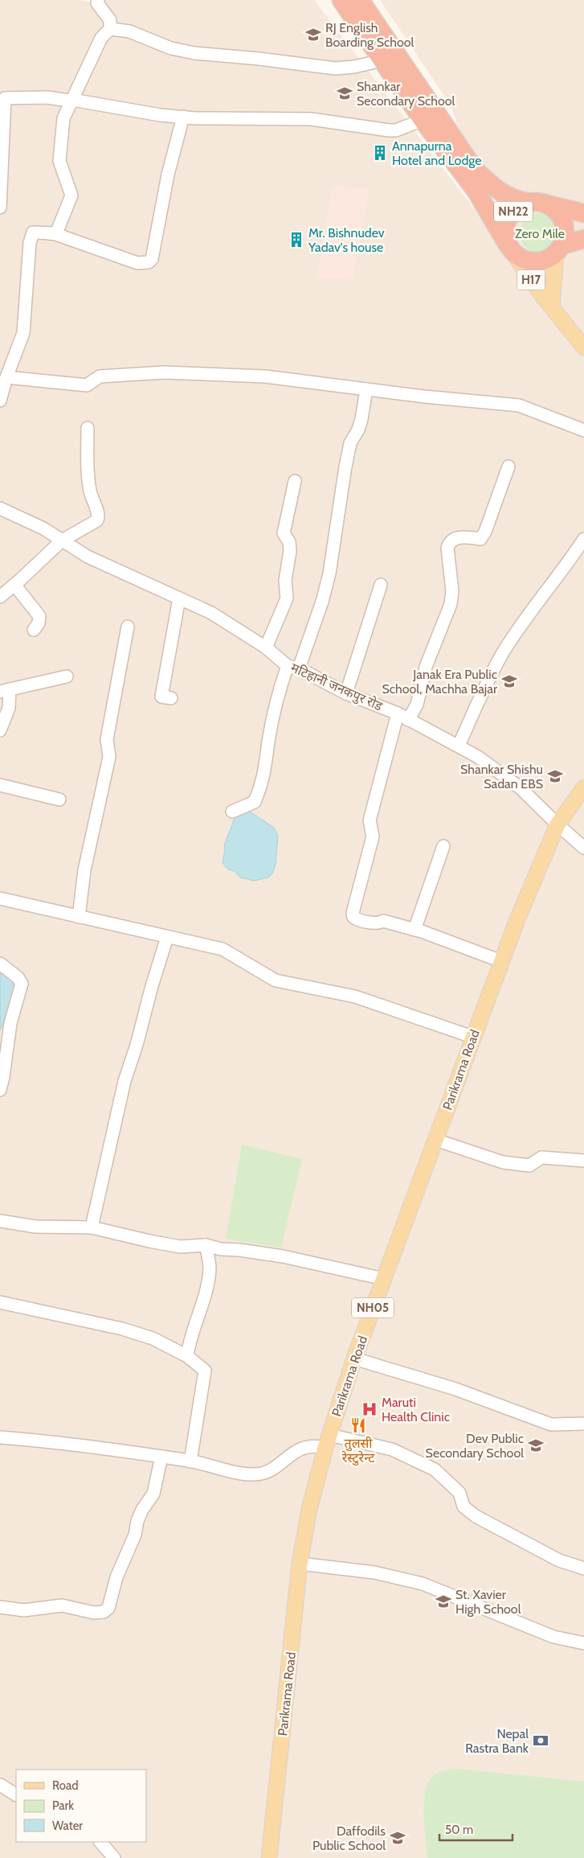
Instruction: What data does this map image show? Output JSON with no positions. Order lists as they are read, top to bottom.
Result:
{
  "streets": {
    "highway": ["NH22"],
    "main road": ["H17", "Parikrama Road", "NH05"],
    "street": ["मटिहानी जनकपुर रोड"]
  },
  "crossings": [
    ["NH22", "H17"],
    ["मटिहानी जनकपुर रोड", "Parikrama Road"]
  ],
  "parks": ["Zero Mile"],
  "places": {
    "school or university": [
      "RJ English Boarding School",
      "Shankar Secondary School",
      "Janak Era Public School, Machha Bajar",
      "Shankar Shishu Sadan EBS",
      "Dev Public Secondary School",
      "St. Xavier High School",
      "Daffodils Public School"
    ],
    "building": ["Annapurna Hotel and Lodge", "Mr. Bishnudev Yadav's house"],
    "hospital": ["Maruti Health Clinic"],
    "restaurant": ["तुलसी रेस्टुरेन्ट"],
    "bank": ["Nepal Rastra Bank"]
  },
  "legend": ["Road", "Park", "Water"],
  "scale_bar": "50 m"
}
